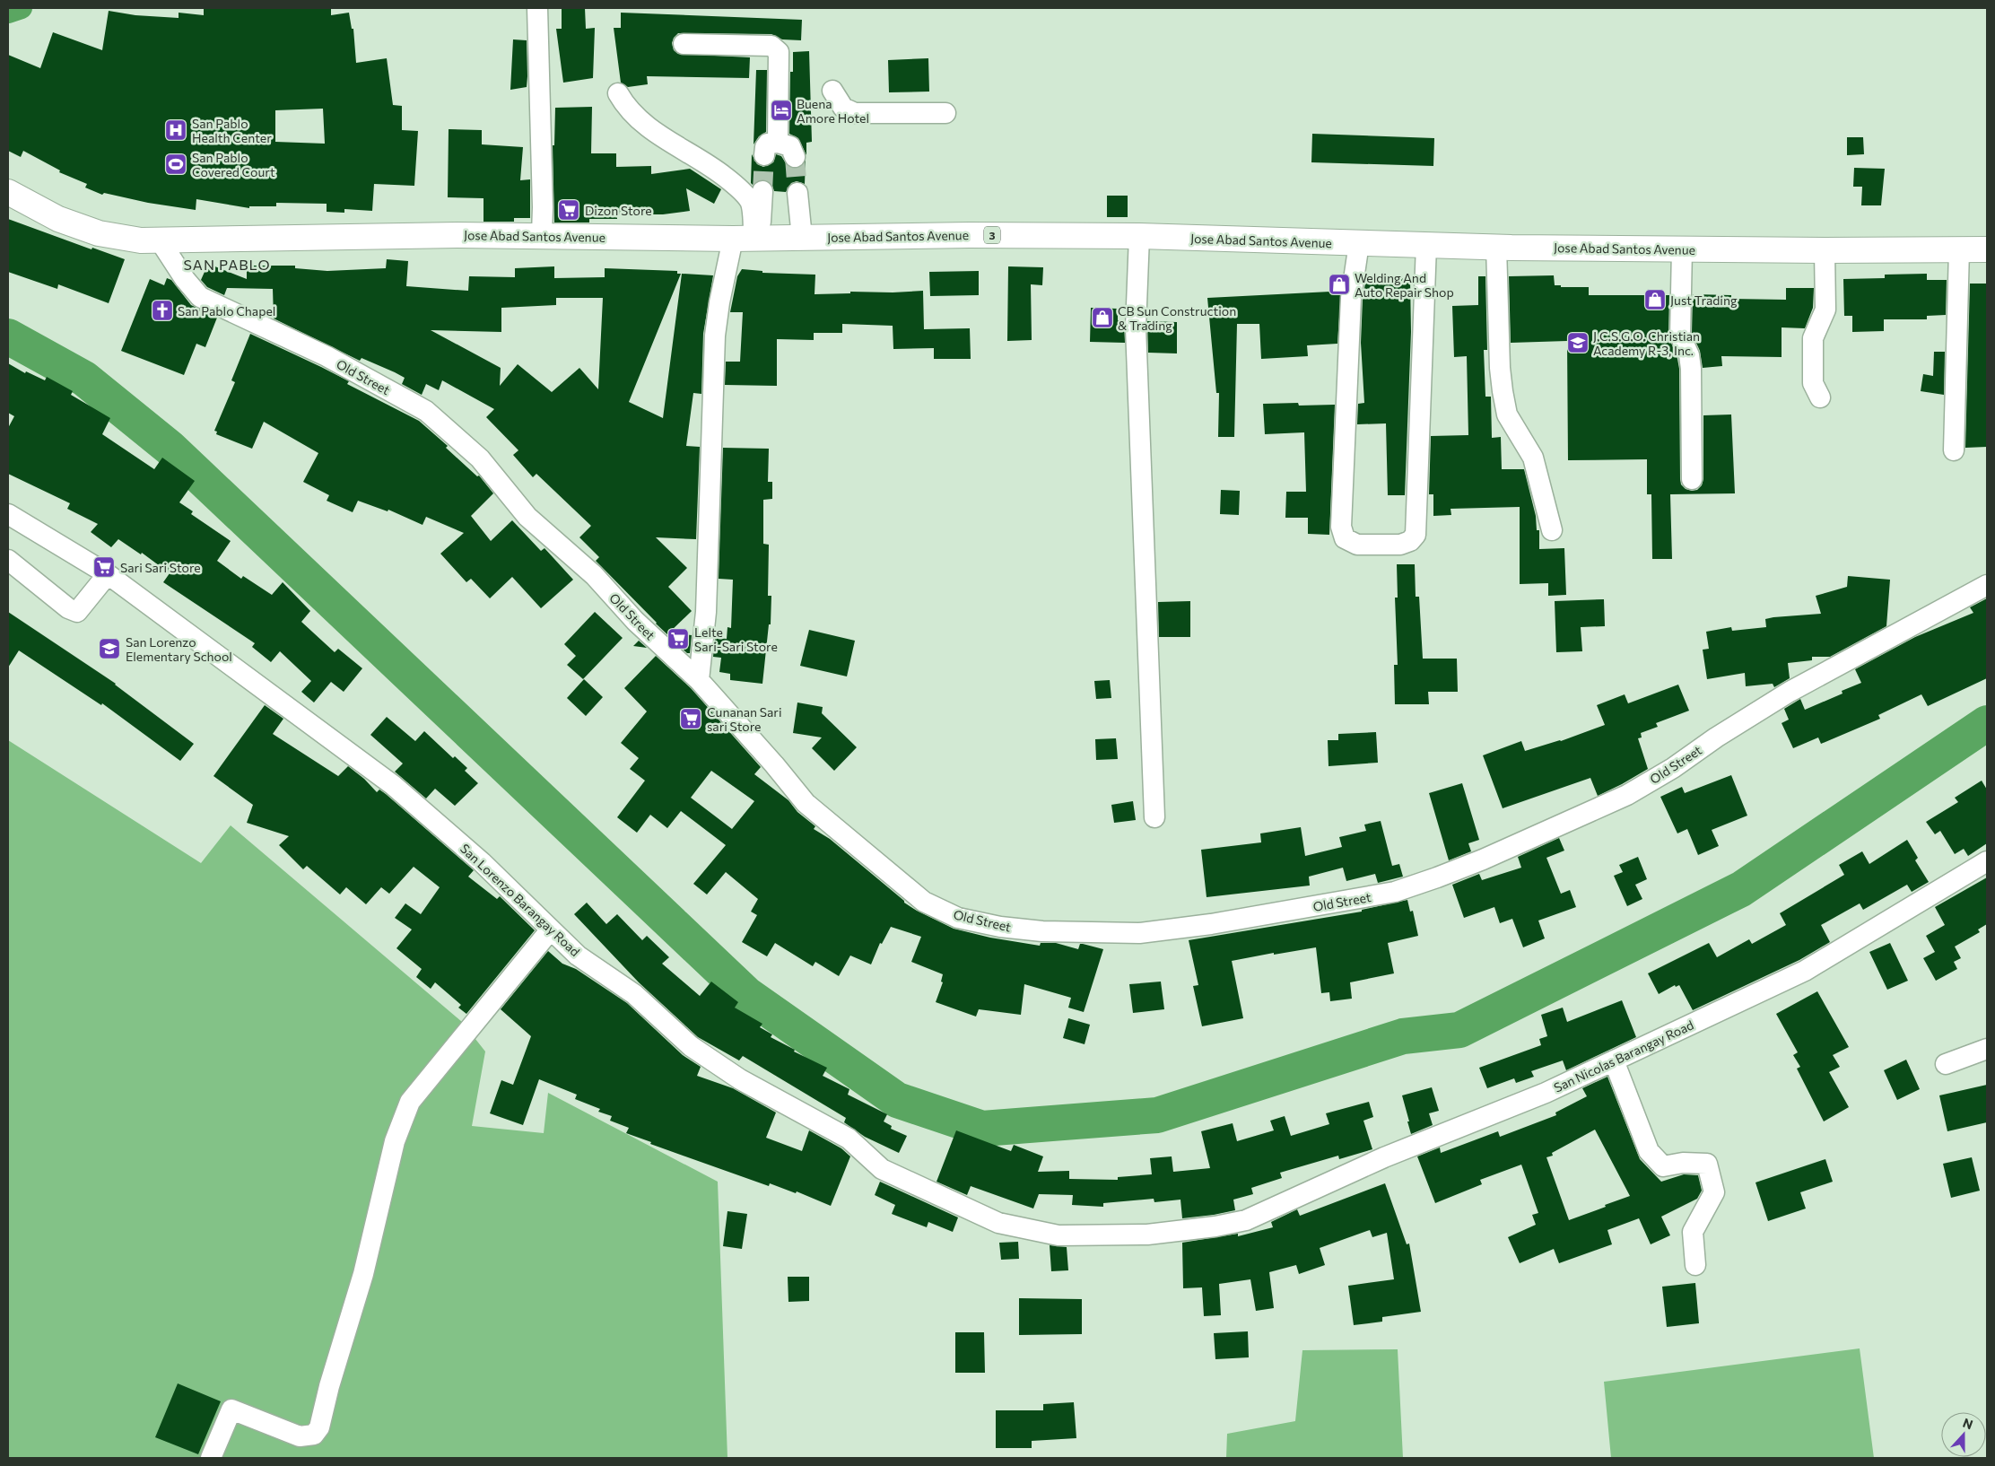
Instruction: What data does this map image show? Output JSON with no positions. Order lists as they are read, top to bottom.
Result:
{
  "streets": {
    "highway": ["3", "Jose Abad Santos Avenue"],
    "street": ["Old Street", "San Lorenzo Barangay Road", "San Nicolas Barangay Road"]
  },
  "crossings": [
    ["Jose Abad Santos Avenue", "Old Street"],
    ["San Lorenzo Barangay Road", "San Nicolas Barangay Road"]
  ],
  "districts": ["SAN PABLO"],
  "places": {
    "hotel": ["Buena Amore Hotel"],
    "hospital": ["San Pablo Health Center"],
    "sports": ["San Pablo Covered Court"],
    "supermarket": [
      "Dizon Store",
      "Sari Sari Store",
      "Lelte Sari-Sari Store",
      "Cunanan Sari sari Store"
    ],
    "shop": ["Welding And Auto Repair Shop", "Just Trading", "CB Sun Construction & Trading"],
    "church": ["San Pablo Chapel"],
    "school or university": ["J.C.S.G.O. Christian Academy R-3, Inc.", "San Lorenzo Elementary School"]
  },
  "north": "top"
}
